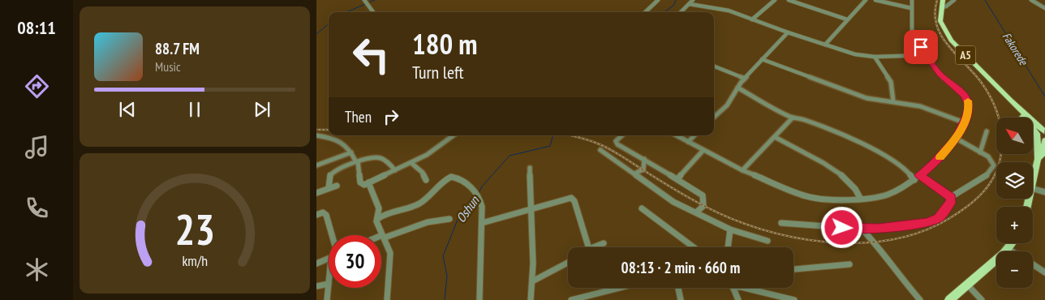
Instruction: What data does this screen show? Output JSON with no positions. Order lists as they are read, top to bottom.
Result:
{
  "streets": {
    "highway": ["A5"]
  },
  "water": ["Fakorede", "Oshun"],
  "north": "top left",
  "page": {
    "tabs": "08:11",
    "turn": ["180 m", "Turn left"],
    "song": ["88.7 FM", "Music"],
    "then": "Then",
    "map_buttons": ["+", "−"],
    "limit": "30",
    "trip": "08:13 · 2 min · 660 m",
    "gauge": ["23", "km/h"]
  }
}
